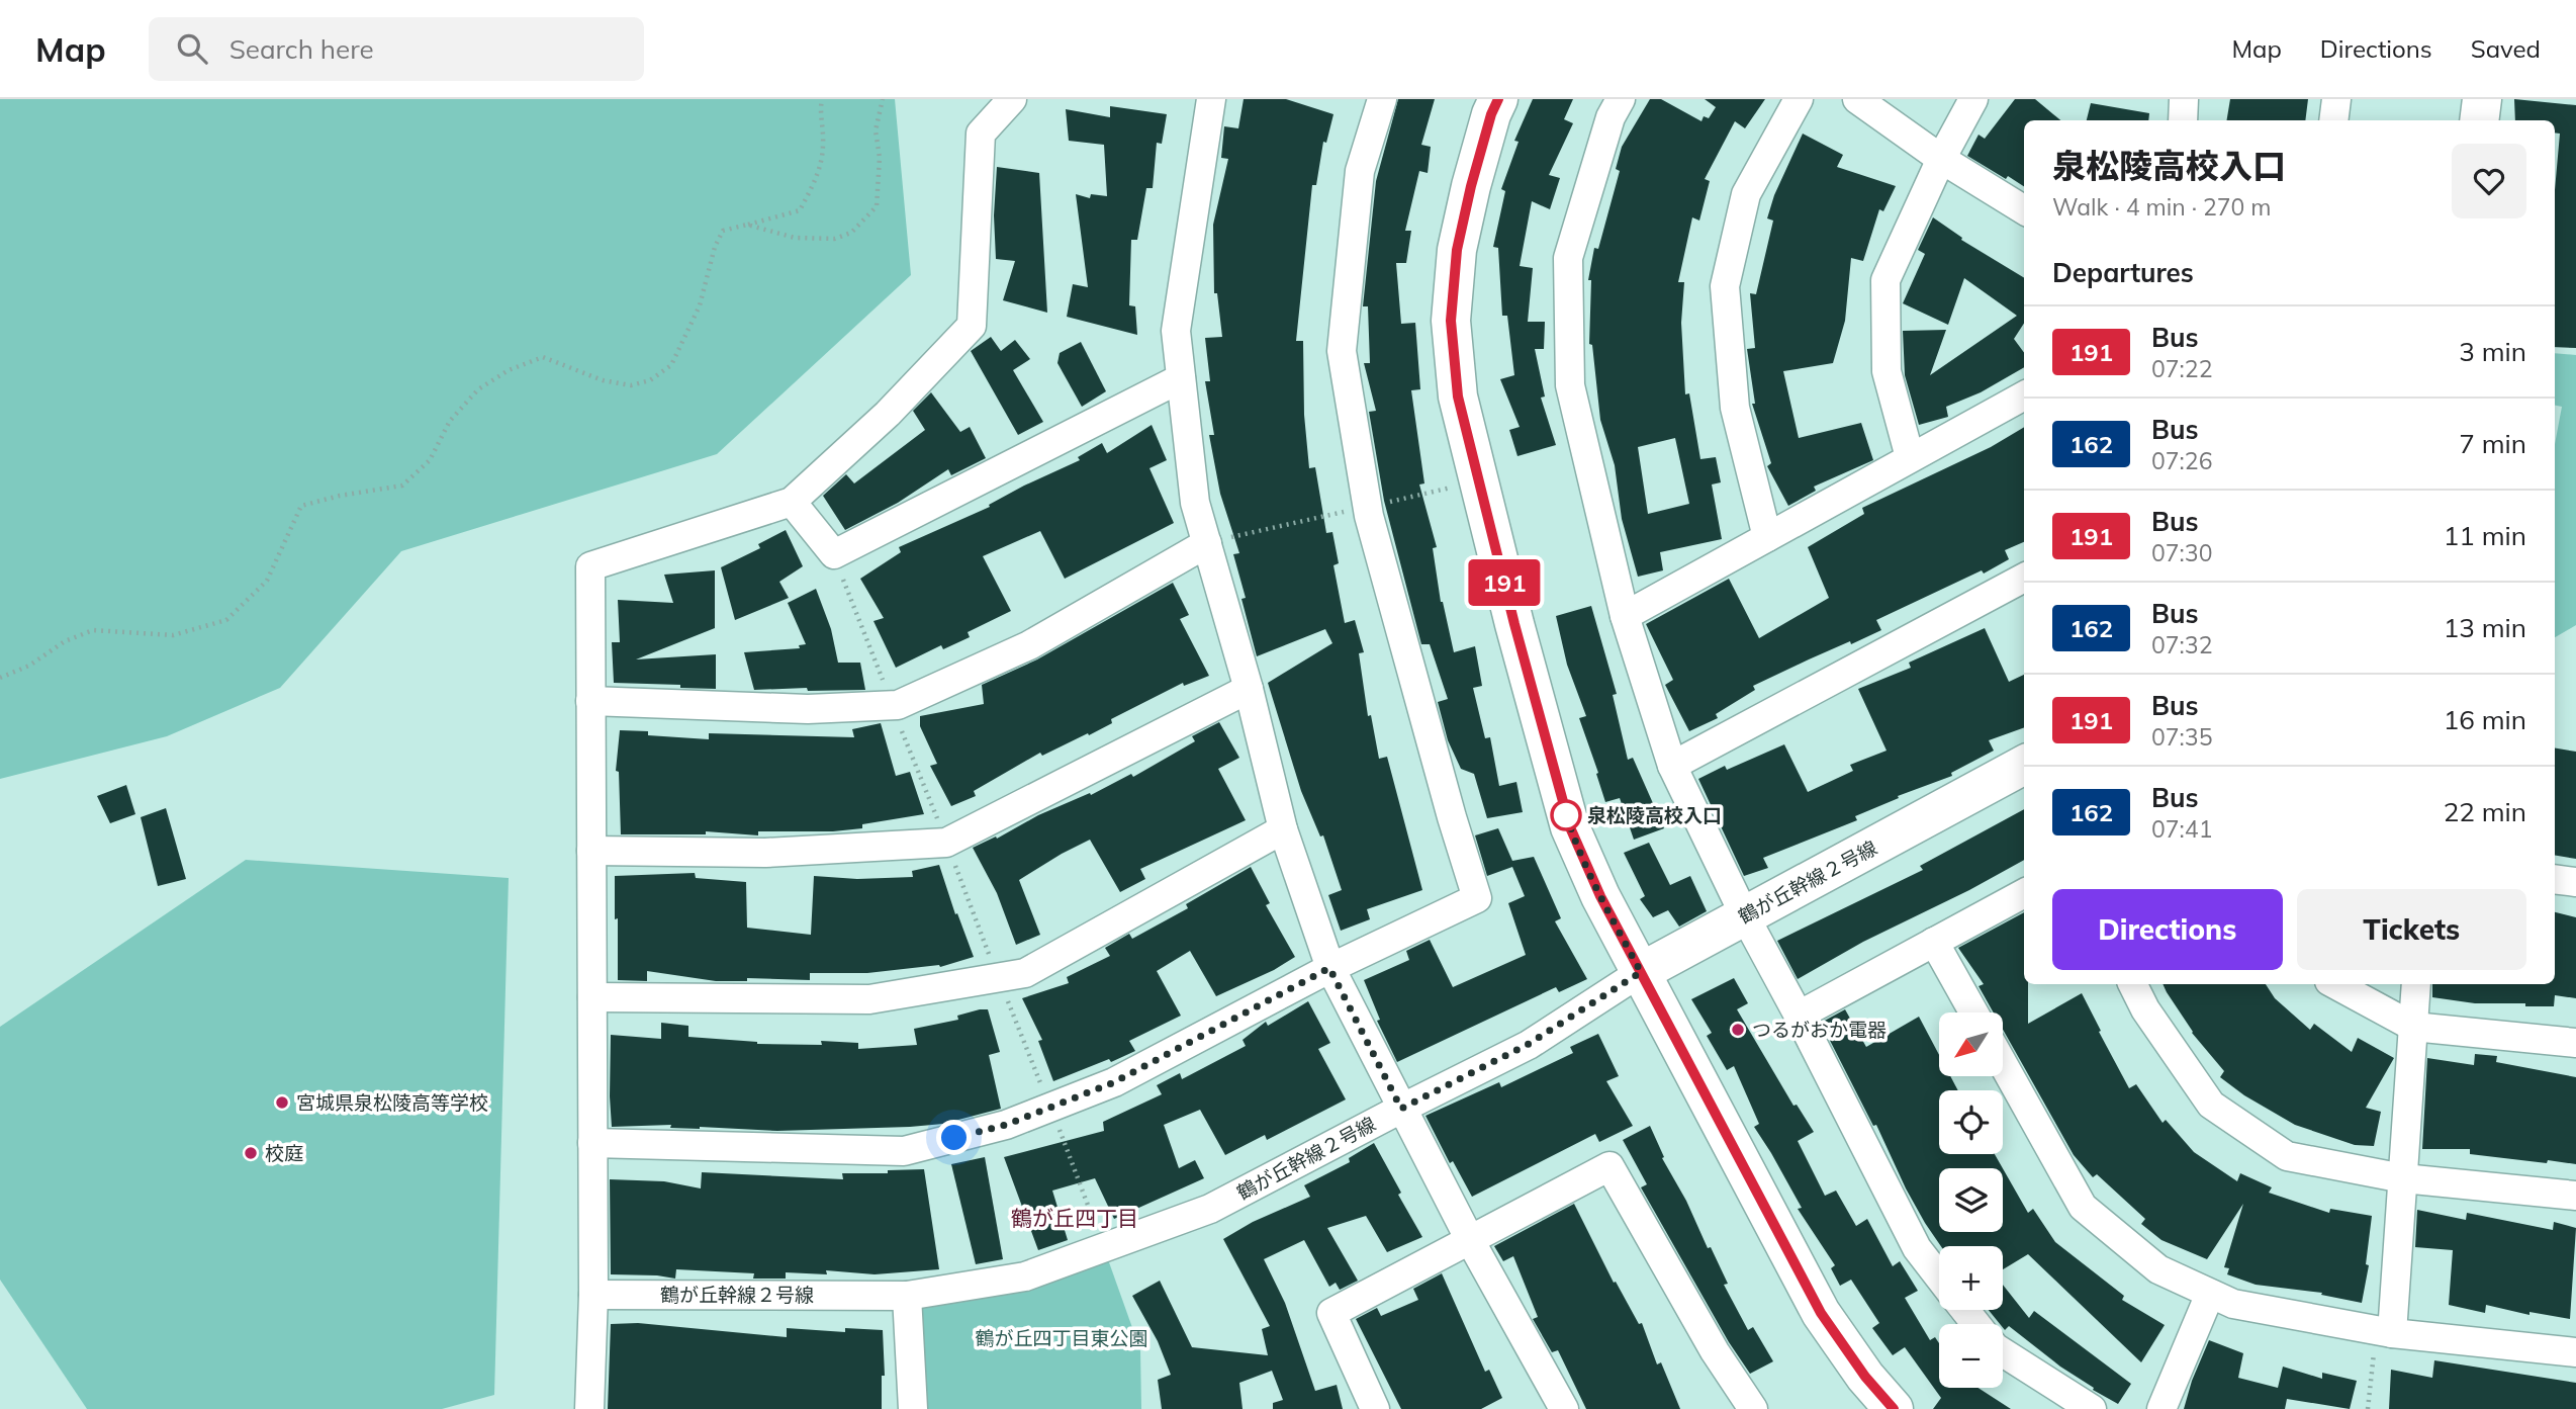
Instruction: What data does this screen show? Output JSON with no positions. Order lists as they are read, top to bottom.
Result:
{
  "streets": {
    "street": ["鶴が丘幹線２号線"]
  },
  "districts": ["鶴が丘四丁目"],
  "parks": ["鶴が丘四丁目東公園"],
  "places": [
    "泉松陵高校入口",
    "つるがおか電器",
    "宮城県泉松陵高等学校",
    "校庭"
  ],
  "lines": ["bus line 191"],
  "north": "bottom left",
  "page": {
    "header": "Map",
    "search": "Search here",
    "nav": ["Map", "Directions", "Saved"],
    "on_map": "191",
    "heading": [
      ["泉松陵高校入口", "Walk · 4 min · 270 m"],
      "Departures"
    ],
    "list": [
      {
        "mark": "191",
        "name": "Bus",
        "note": "07:22",
        "value": "3 min"
      },
      {
        "mark": "162",
        "name": "Bus",
        "note": "07:26",
        "value": "7 min"
      },
      {
        "mark": "191",
        "name": "Bus",
        "note": "07:30",
        "value": "11 min"
      },
      {
        "mark": "162",
        "name": "Bus",
        "note": "07:32",
        "value": "13 min"
      },
      {
        "mark": "191",
        "name": "Bus",
        "note": "07:35",
        "value": "16 min"
      },
      {
        "mark": "162",
        "name": "Bus",
        "note": "07:41",
        "value": "22 min"
      }
    ],
    "buttons": ["Directions", "Tickets"],
    "map_buttons": ["+", "−"]
  }
}
